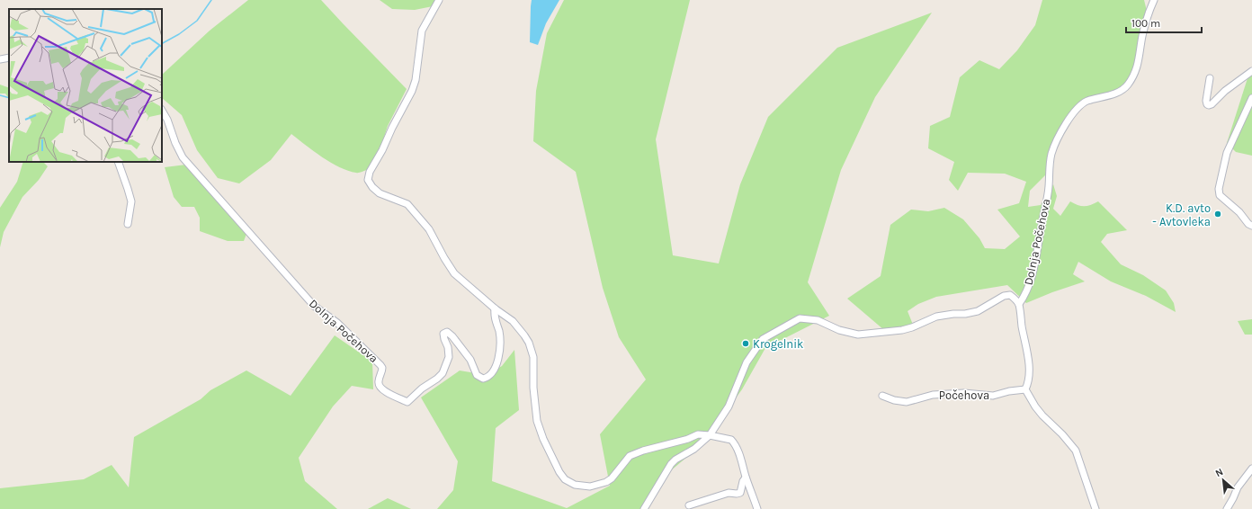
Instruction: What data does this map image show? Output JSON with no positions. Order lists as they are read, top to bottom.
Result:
{
  "streets": {
    "street": ["Dolnja Počehova", "Počehova"]
  },
  "places": ["K.D. avto - Avtovleka", "Krogelnik"],
  "scale_bar": "100 m",
  "north": "top left"
}
